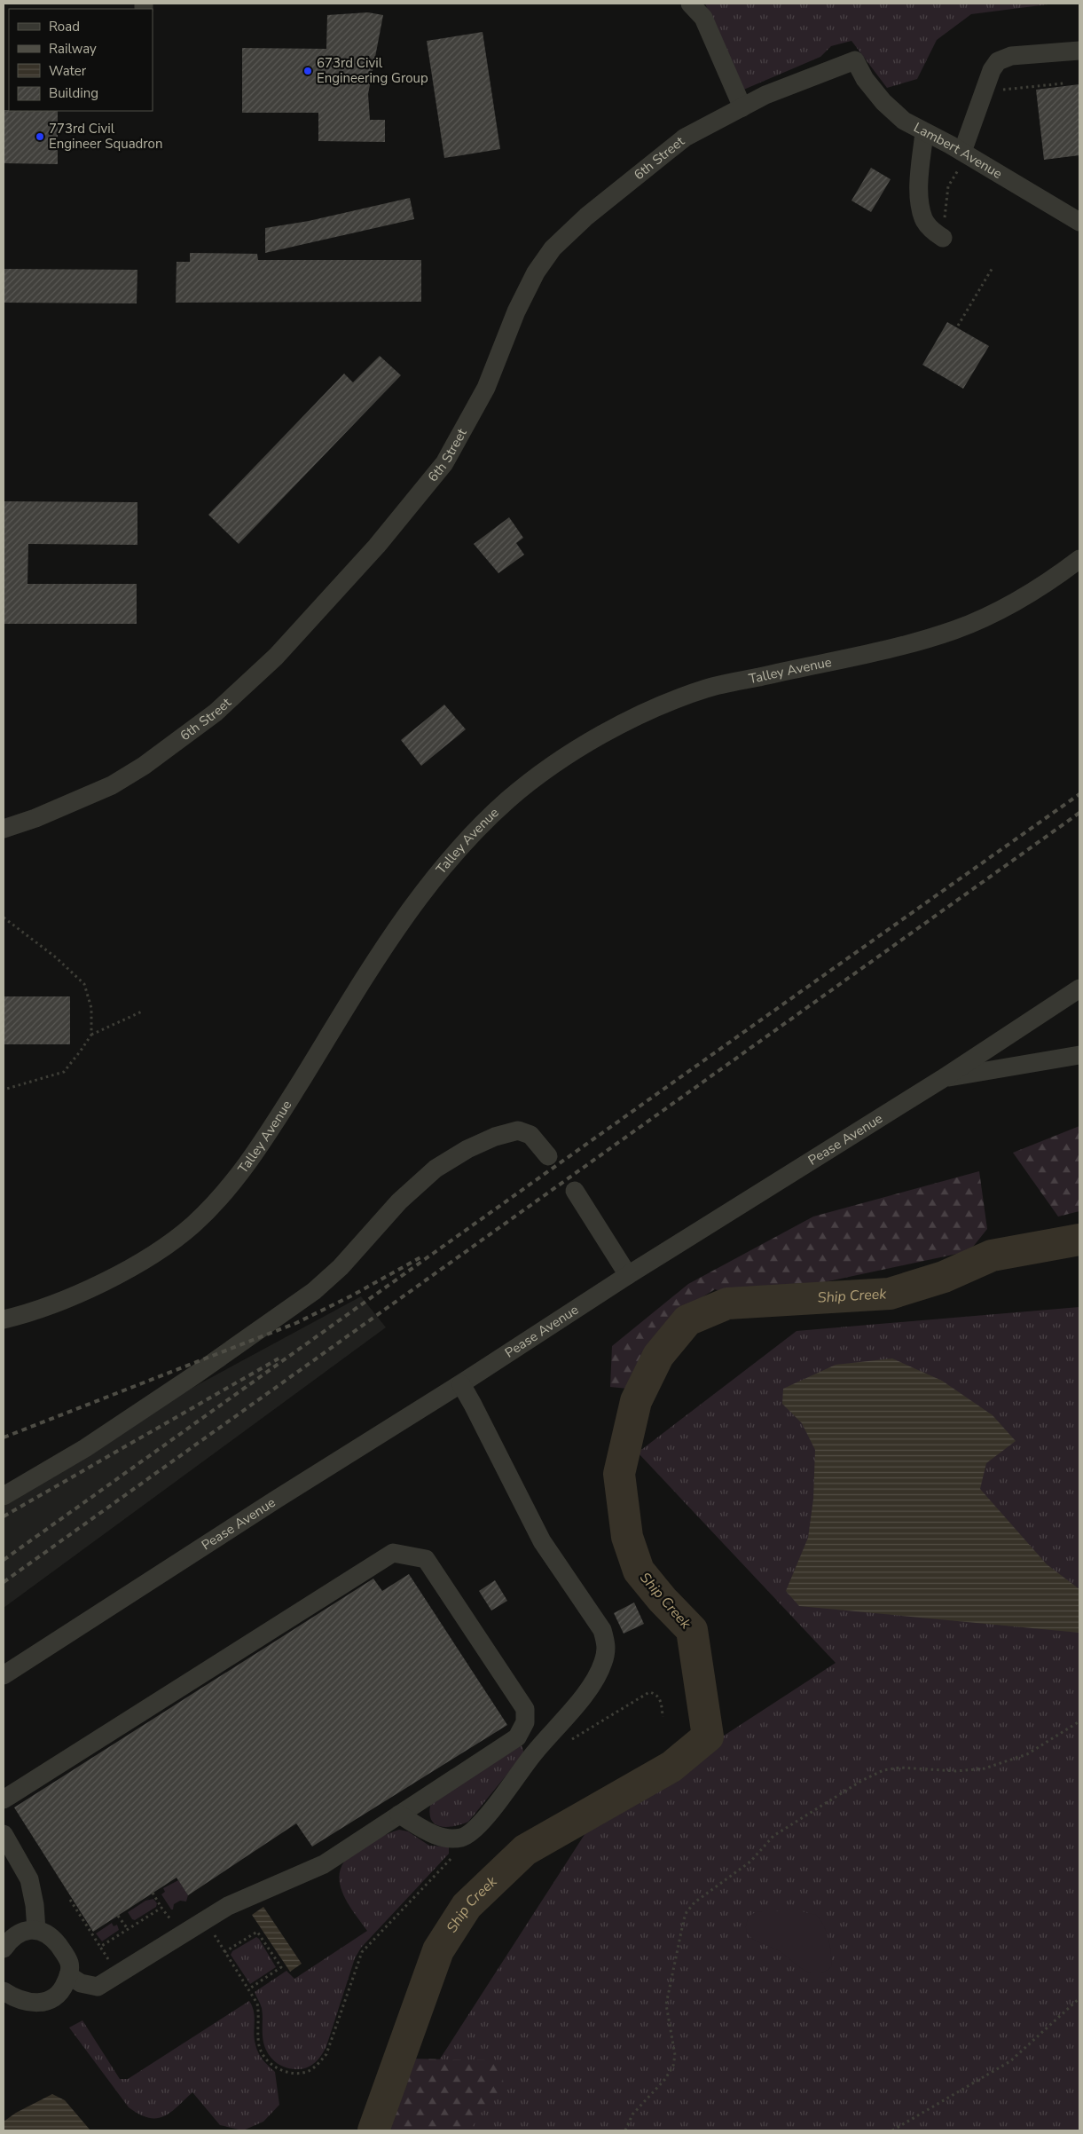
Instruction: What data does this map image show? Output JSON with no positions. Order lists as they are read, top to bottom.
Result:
{
  "streets": {
    "street": [
      "Lambert Avenue",
      "6th Street",
      "Talley Avenue",
      "Pease Avenue"
    ]
  },
  "crossings": [
    ["Lambert Avenue", "6th Street"]
  ],
  "water": ["Ship Creek"],
  "places": ["673rd Civil Engineering Group", "773rd Civil Engineer Squadron"],
  "legend": [
    "Road",
    "Railway",
    "Water",
    "Building"
  ]
}
